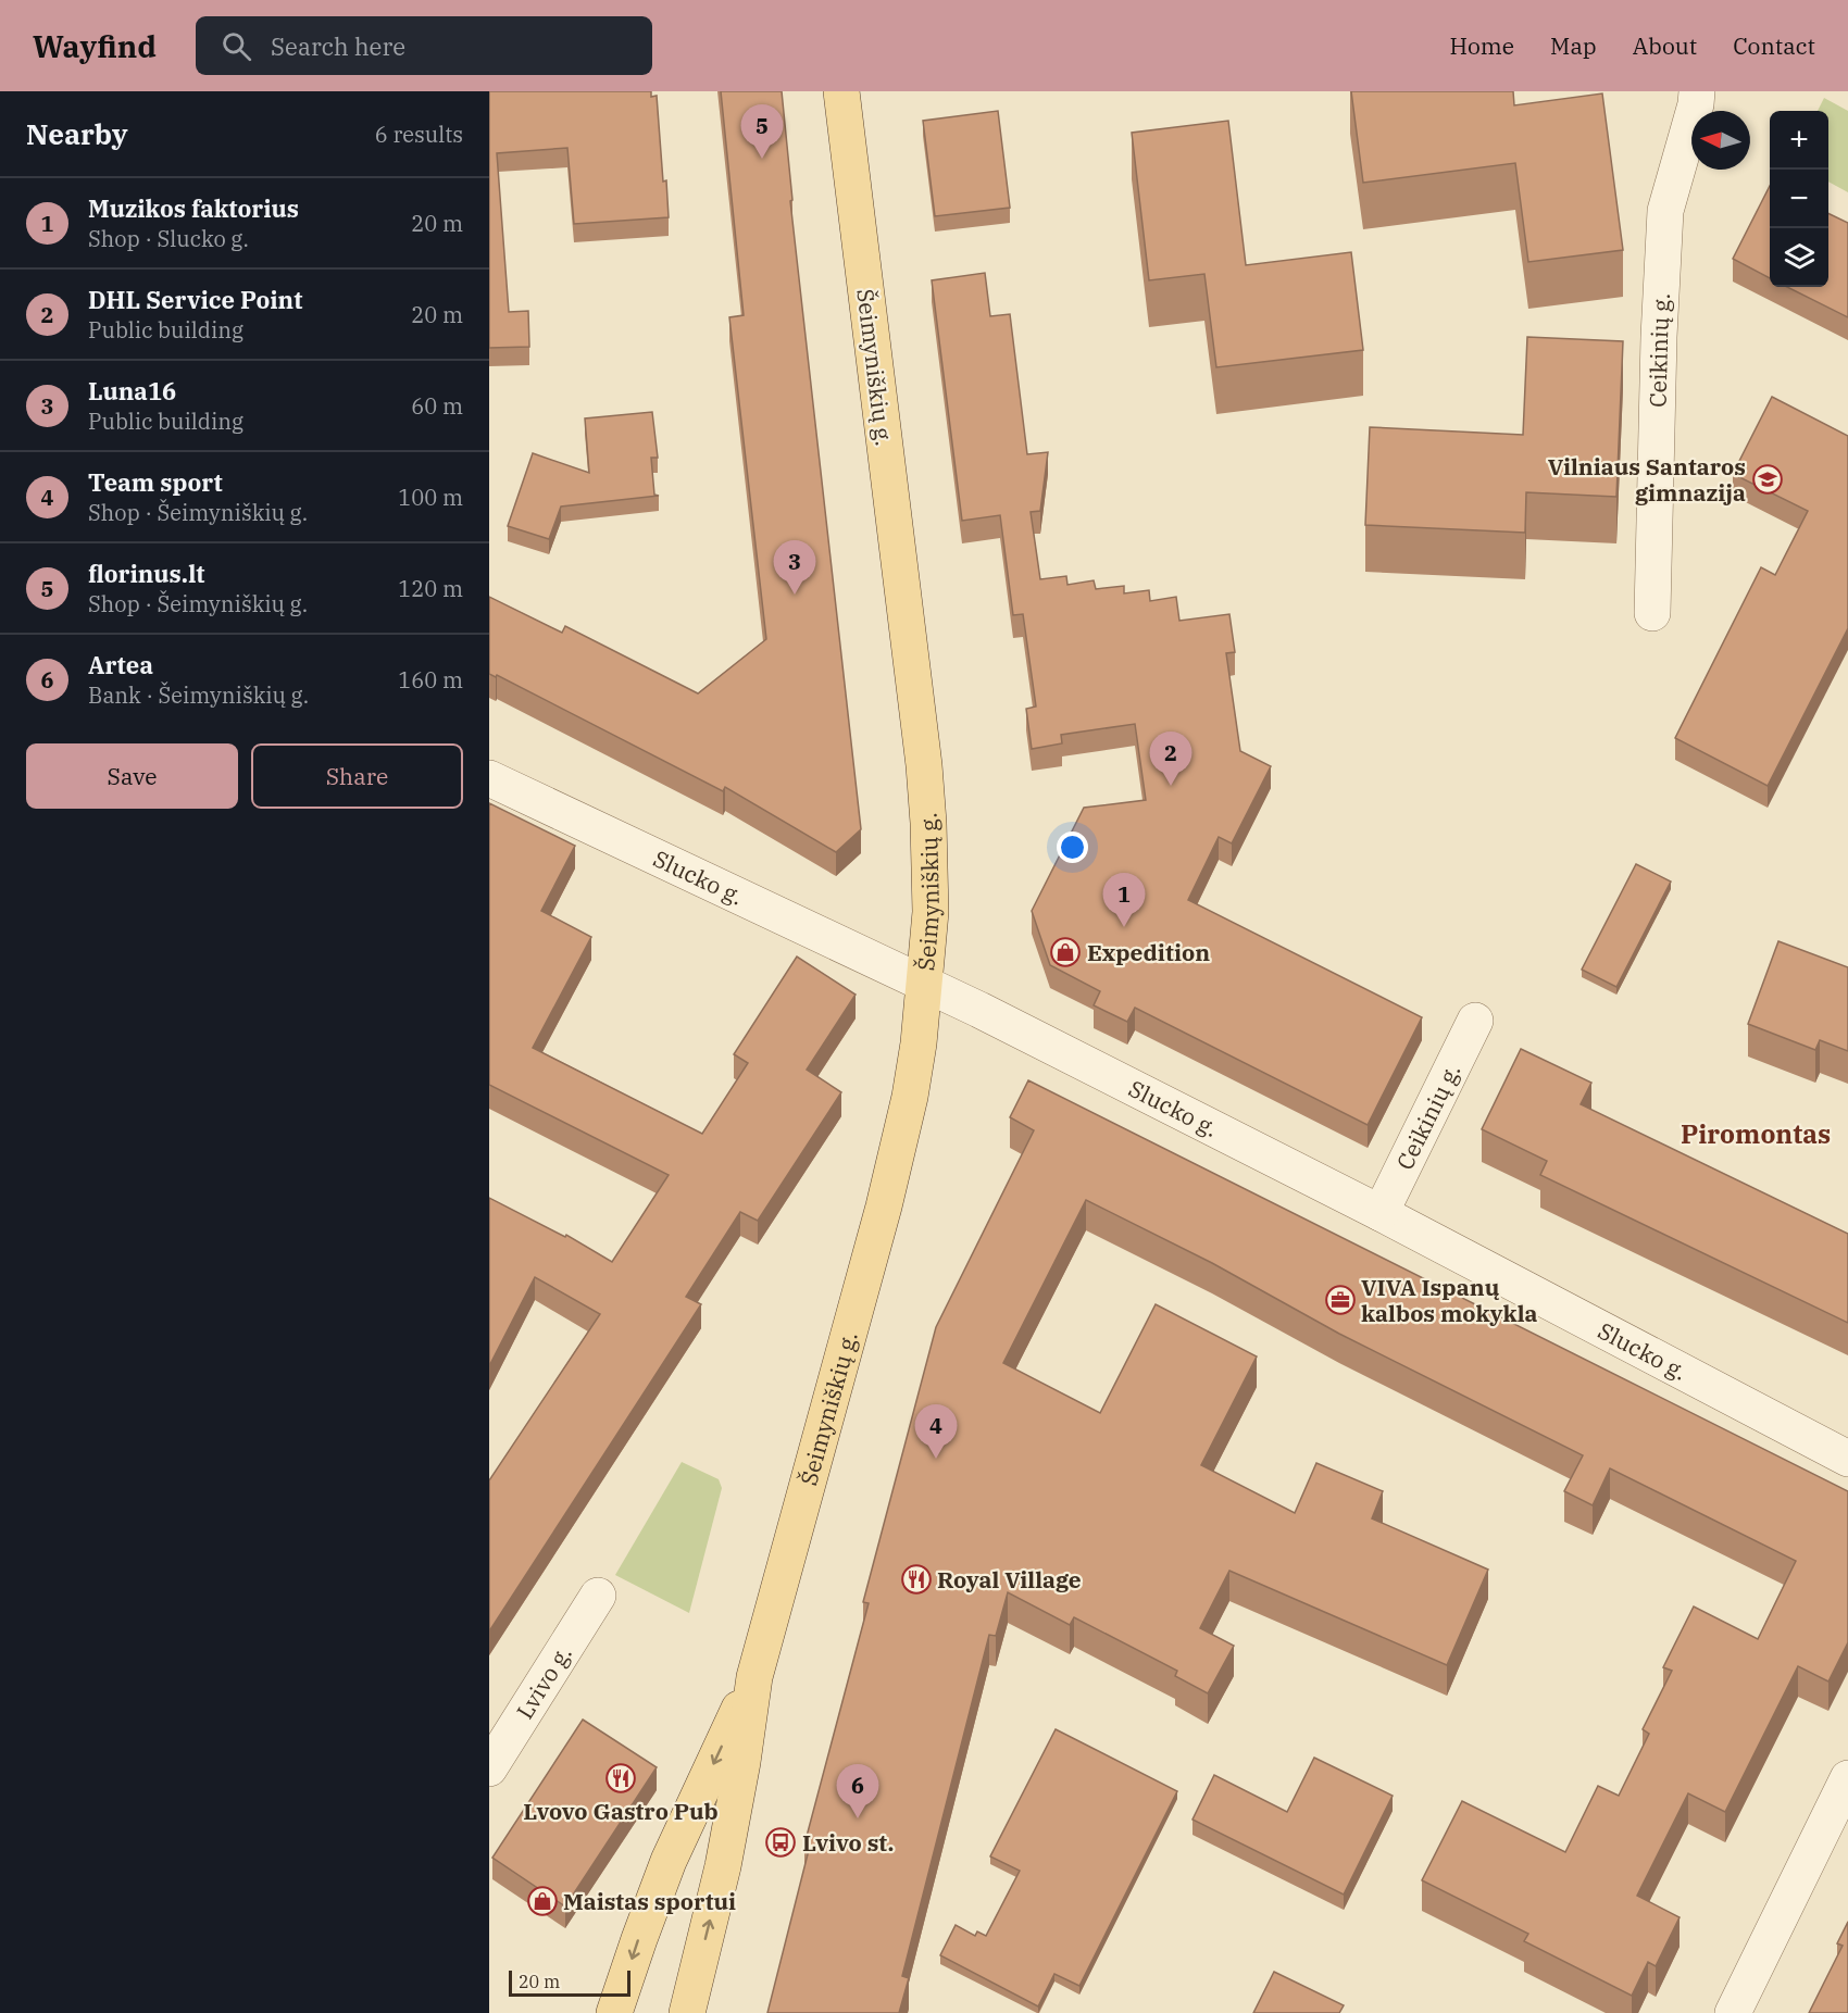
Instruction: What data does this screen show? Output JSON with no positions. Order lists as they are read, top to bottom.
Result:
{
  "streets": {
    "main road": ["Šeimyniškių g."],
    "street": ["Ceikinių g.", "Slucko g.", "Lvivo g."]
  },
  "crossings": [
    ["Ceikinių g.", "Slucko g."],
    ["Šeimyniškių g.", "Slucko g."]
  ],
  "districts": ["Piromontas"],
  "places": {
    "school or university": ["Vilniaus Santaros gimnazija"],
    "shop": ["Expedition", "Maistas sportui"],
    "office": ["VIVA Ispanų kalbos mokykla"],
    "restaurant": ["Royal Village", "Lvovo Gastro Pub"],
    "bus stop": ["Lvivo st."]
  },
  "scale_bar": "20 m",
  "north": "left",
  "page": {
    "header": "Wayfind",
    "search": "Search here",
    "nav": [
      "Home",
      "Map",
      "About",
      "Contact"
    ],
    "heading": ["Nearby", "6 results"],
    "pins": [
      "5",
      "3",
      "2",
      "1",
      "4",
      "6"
    ],
    "map_buttons": ["+", "−"],
    "list": [
      {
        "mark": "1",
        "name": "Muzikos faktorius",
        "note": "Shop · Slucko g.",
        "value": "20 m"
      },
      {
        "mark": "2",
        "name": "DHL Service Point",
        "note": "Public building",
        "value": "20 m"
      },
      {
        "mark": "3",
        "name": "Luna16",
        "note": "Public building",
        "value": "60 m"
      },
      {
        "mark": "4",
        "name": "Team sport",
        "note": "Shop · Šeimyniškių g.",
        "value": "100 m"
      },
      {
        "mark": "5",
        "name": "florinus.lt",
        "note": "Shop · Šeimyniškių g.",
        "value": "120 m"
      },
      {
        "mark": "6",
        "name": "Artea",
        "note": "Bank · Šeimyniškių g.",
        "value": "160 m"
      }
    ],
    "buttons": ["Save", "Share"],
    "scale": "20 m"
  }
}
